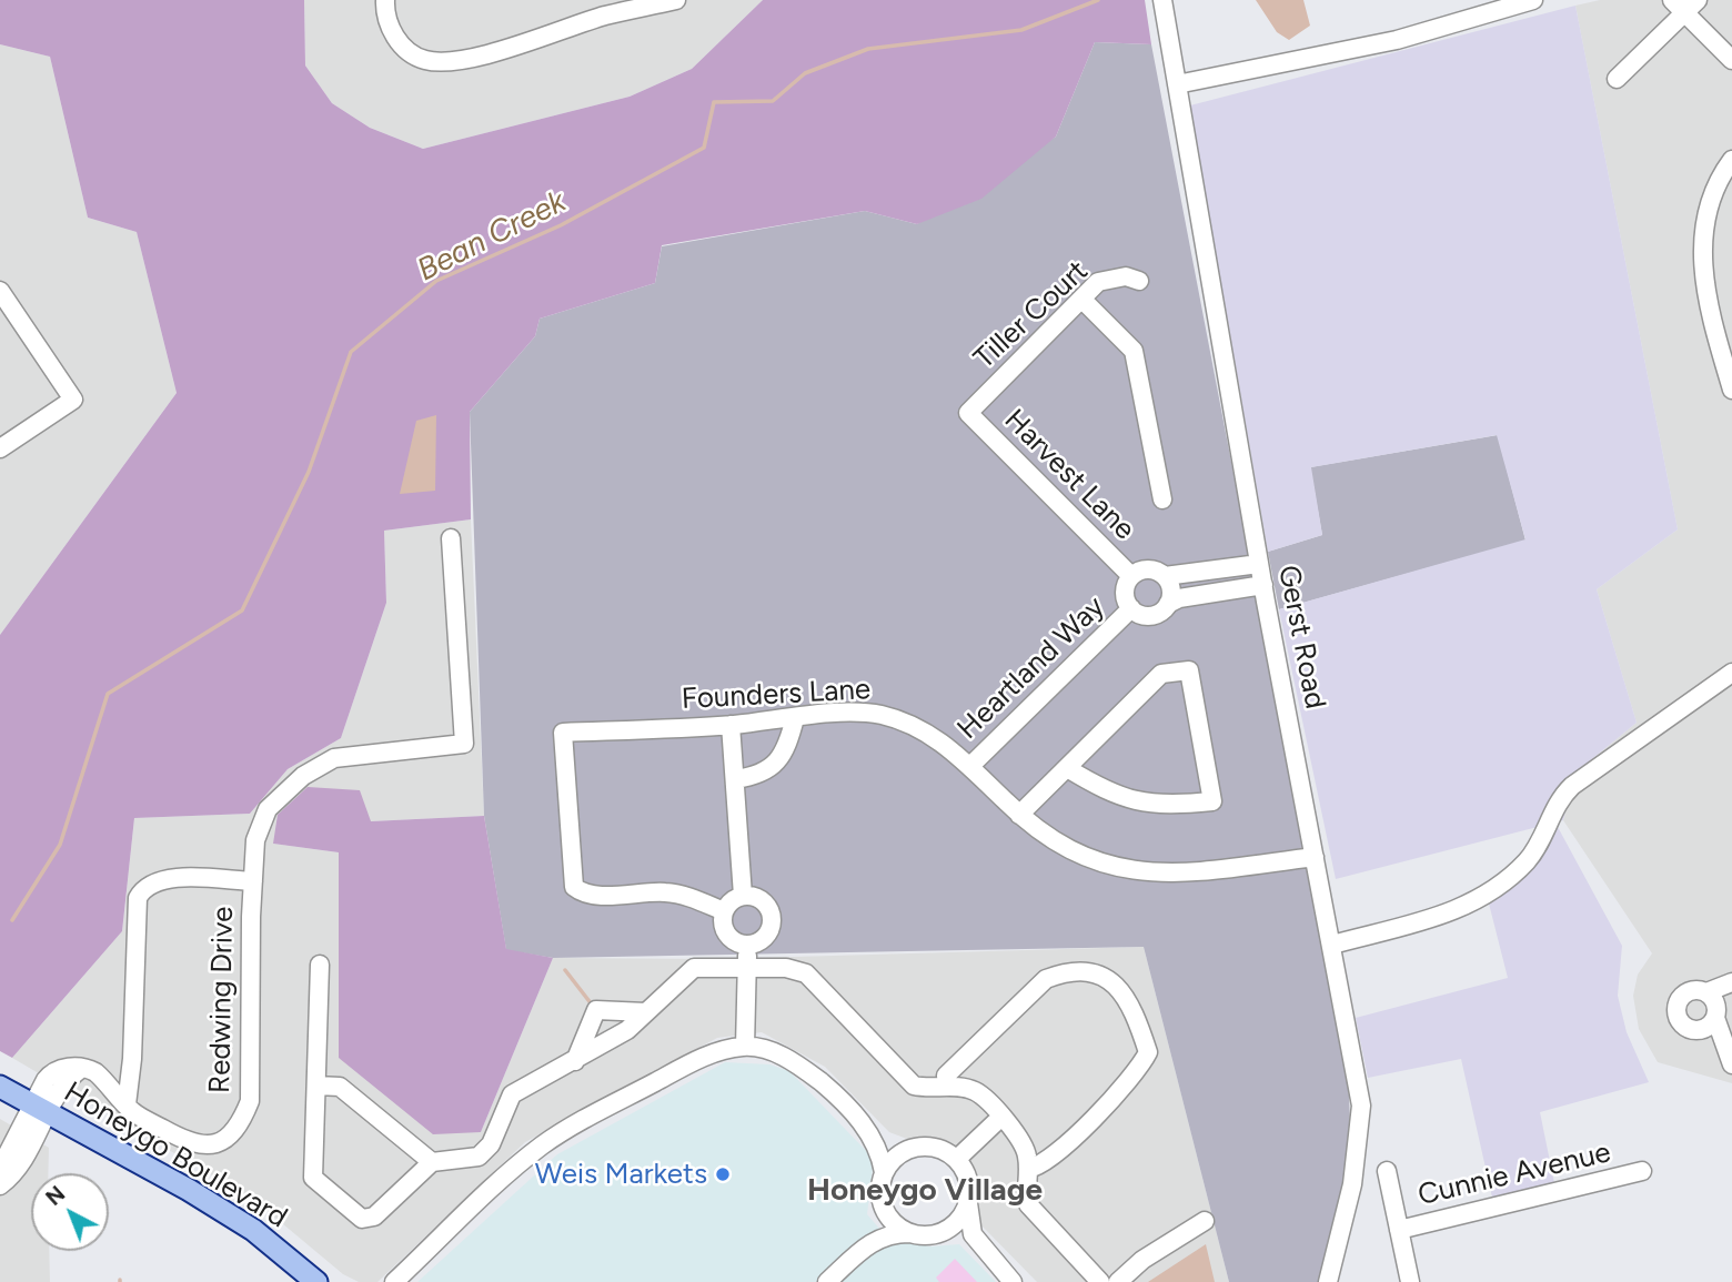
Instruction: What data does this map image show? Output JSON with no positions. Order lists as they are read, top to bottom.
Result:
{
  "streets": {
    "main road": ["Honeygo Boulevard"],
    "street": [
      "Tiller Court",
      "Harvest Lane",
      "Gerst Road",
      "Heartland Way",
      "Founders Lane",
      "Redwing Drive",
      "Cunnie Avenue"
    ]
  },
  "crossings": [
    ["Tiller Court", "Harvest Lane"],
    ["Harvest Lane", "Heartland Way"],
    ["Gerst Road", "Heartland Way"],
    ["Gerst Road", "Founders Lane"],
    ["Heartland Way", "Founders Lane"],
    ["Redwing Drive", "Honeygo Boulevard"]
  ],
  "districts": ["Honeygo Village"],
  "water": ["Bean Creek"],
  "places": ["Weis Markets"],
  "north": "top left"
}
